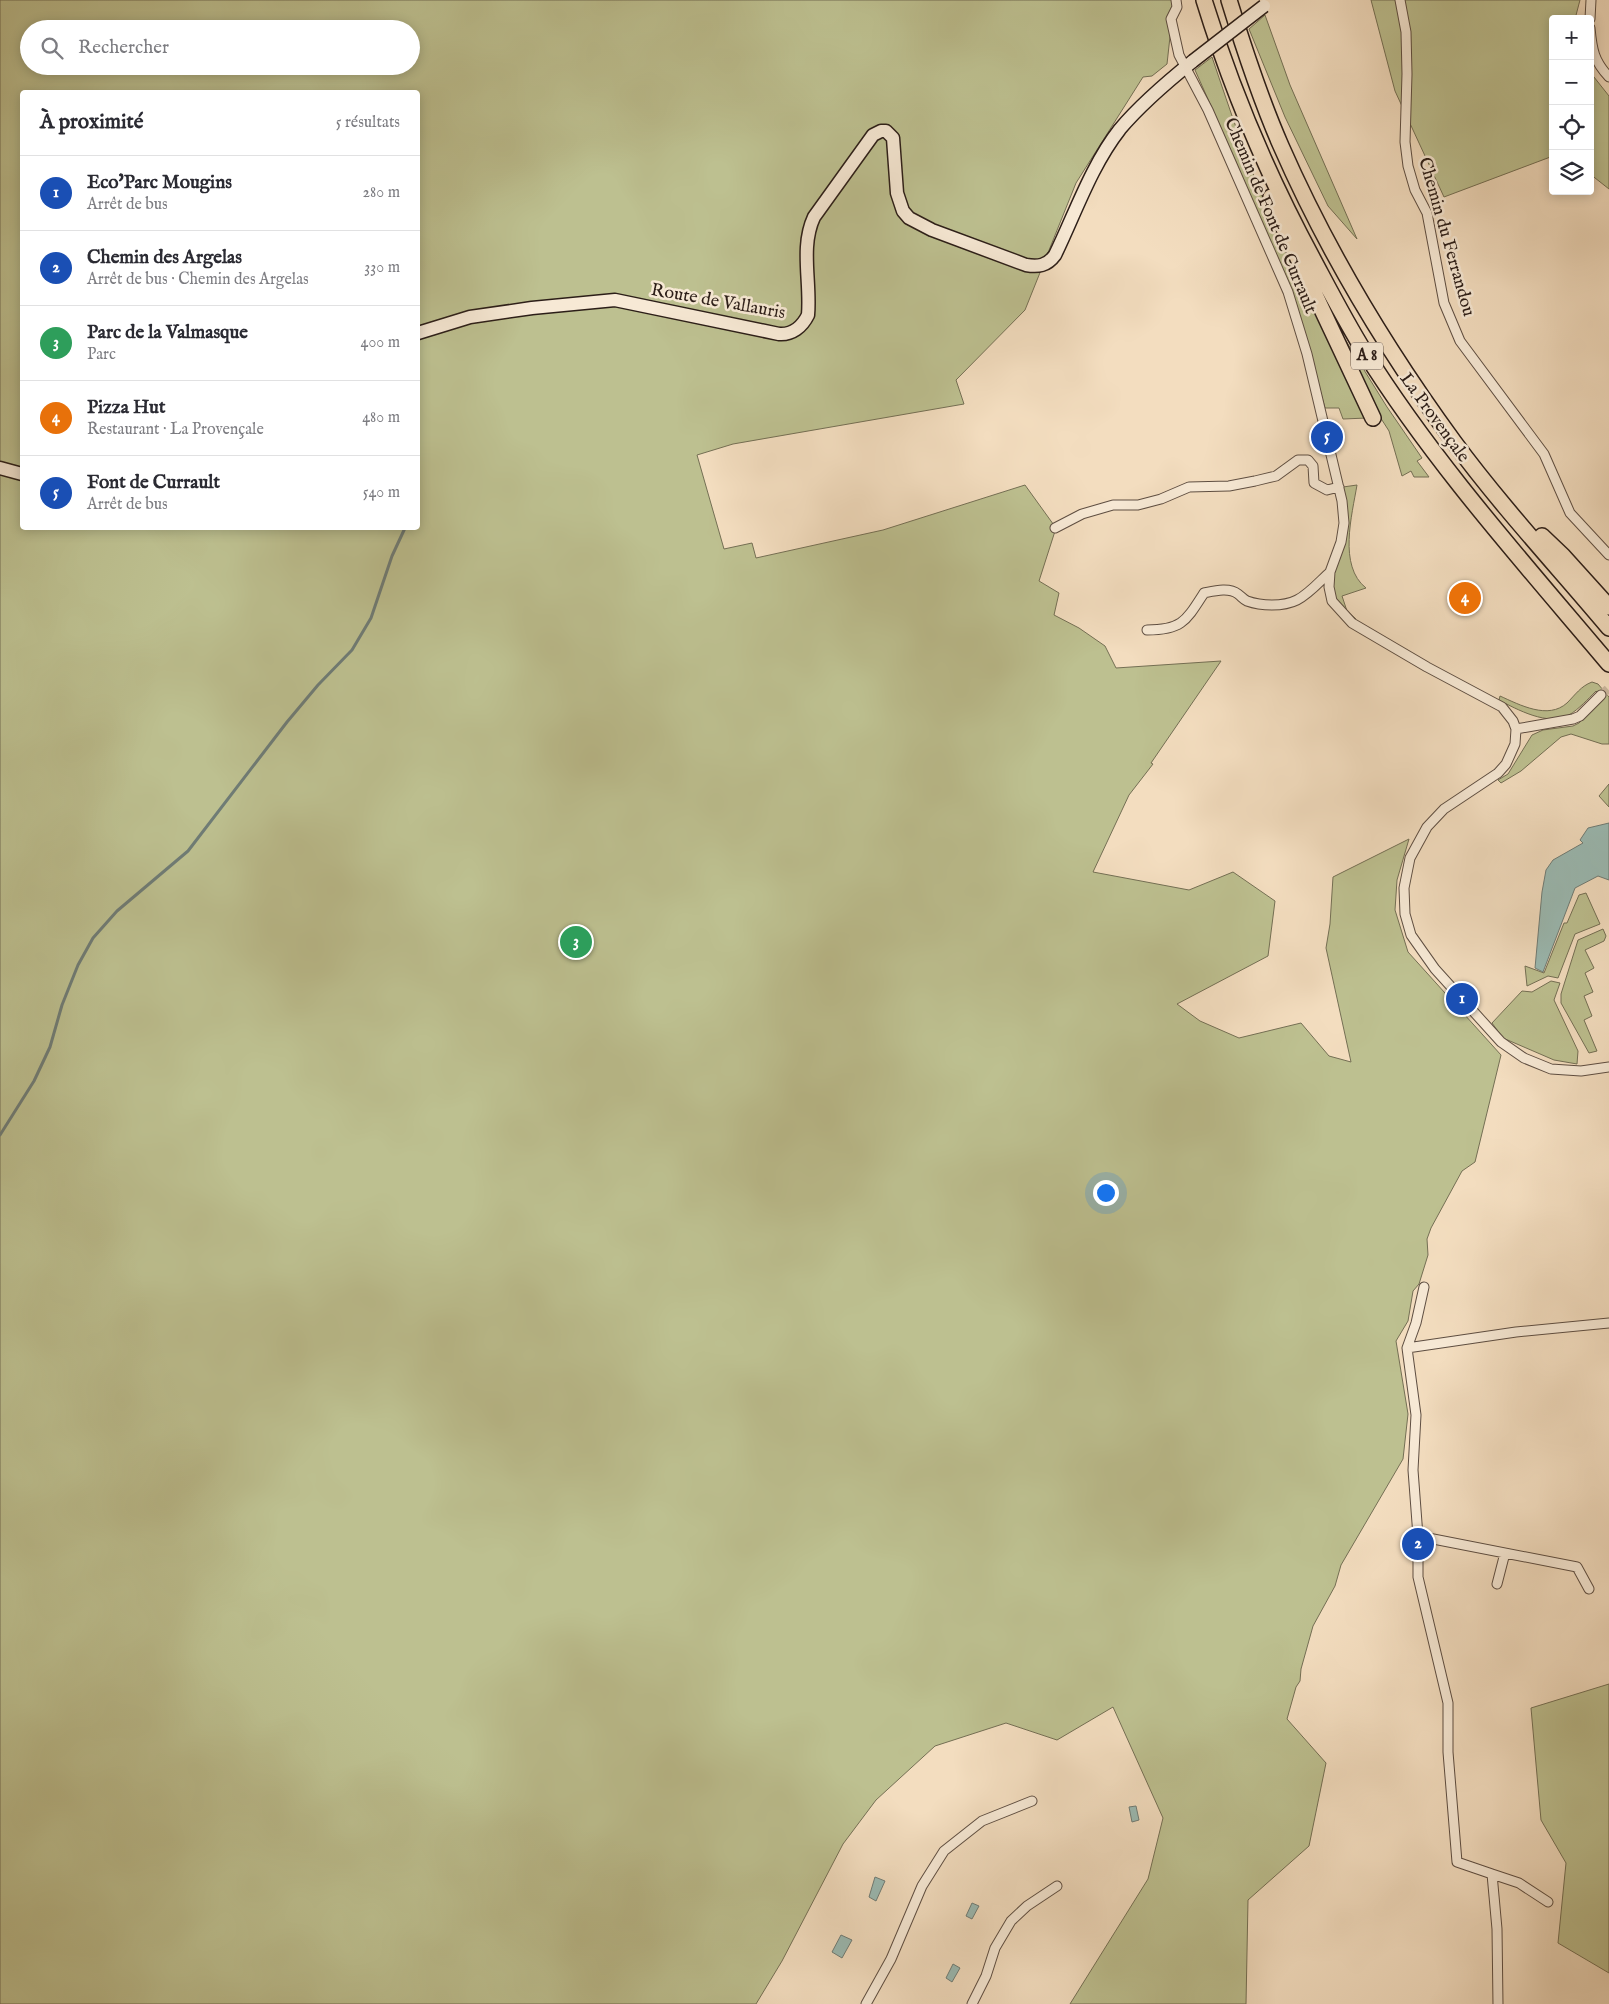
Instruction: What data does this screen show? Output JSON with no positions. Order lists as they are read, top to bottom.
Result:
{
  "streets": {
    "highway": ["A 8", "La Provençale"],
    "main road": ["Route de Vallauris"],
    "street": ["Chemin de Font de Currault", "Chemin du Ferrandou"]
  },
  "crossings": [
    ["Chemin de Font de Currault", "Route de Vallauris"]
  ],
  "page": {
    "map_buttons": ["+", "−"],
    "search": "Rechercher",
    "heading": ["À proximité", "5 résultats"],
    "list": [
      {
        "mark": "1",
        "name": "Eco'Parc Mougins",
        "note": "Arrêt de bus",
        "value": "280 m"
      },
      {
        "mark": "2",
        "name": "Chemin des Argelas",
        "note": "Arrêt de bus · Chemin des Argelas",
        "value": "330 m"
      },
      {
        "mark": "3",
        "name": "Parc de la Valmasque",
        "note": "Parc",
        "value": "400 m"
      },
      {
        "mark": "4",
        "name": "Pizza Hut",
        "note": "Restaurant · La Provençale",
        "value": "480 m"
      },
      {
        "mark": "5",
        "name": "Font de Currault",
        "note": "Arrêt de bus",
        "value": "540 m"
      }
    ],
    "pins": [
      "5",
      "4",
      "3",
      "1",
      "2"
    ]
  }
}
